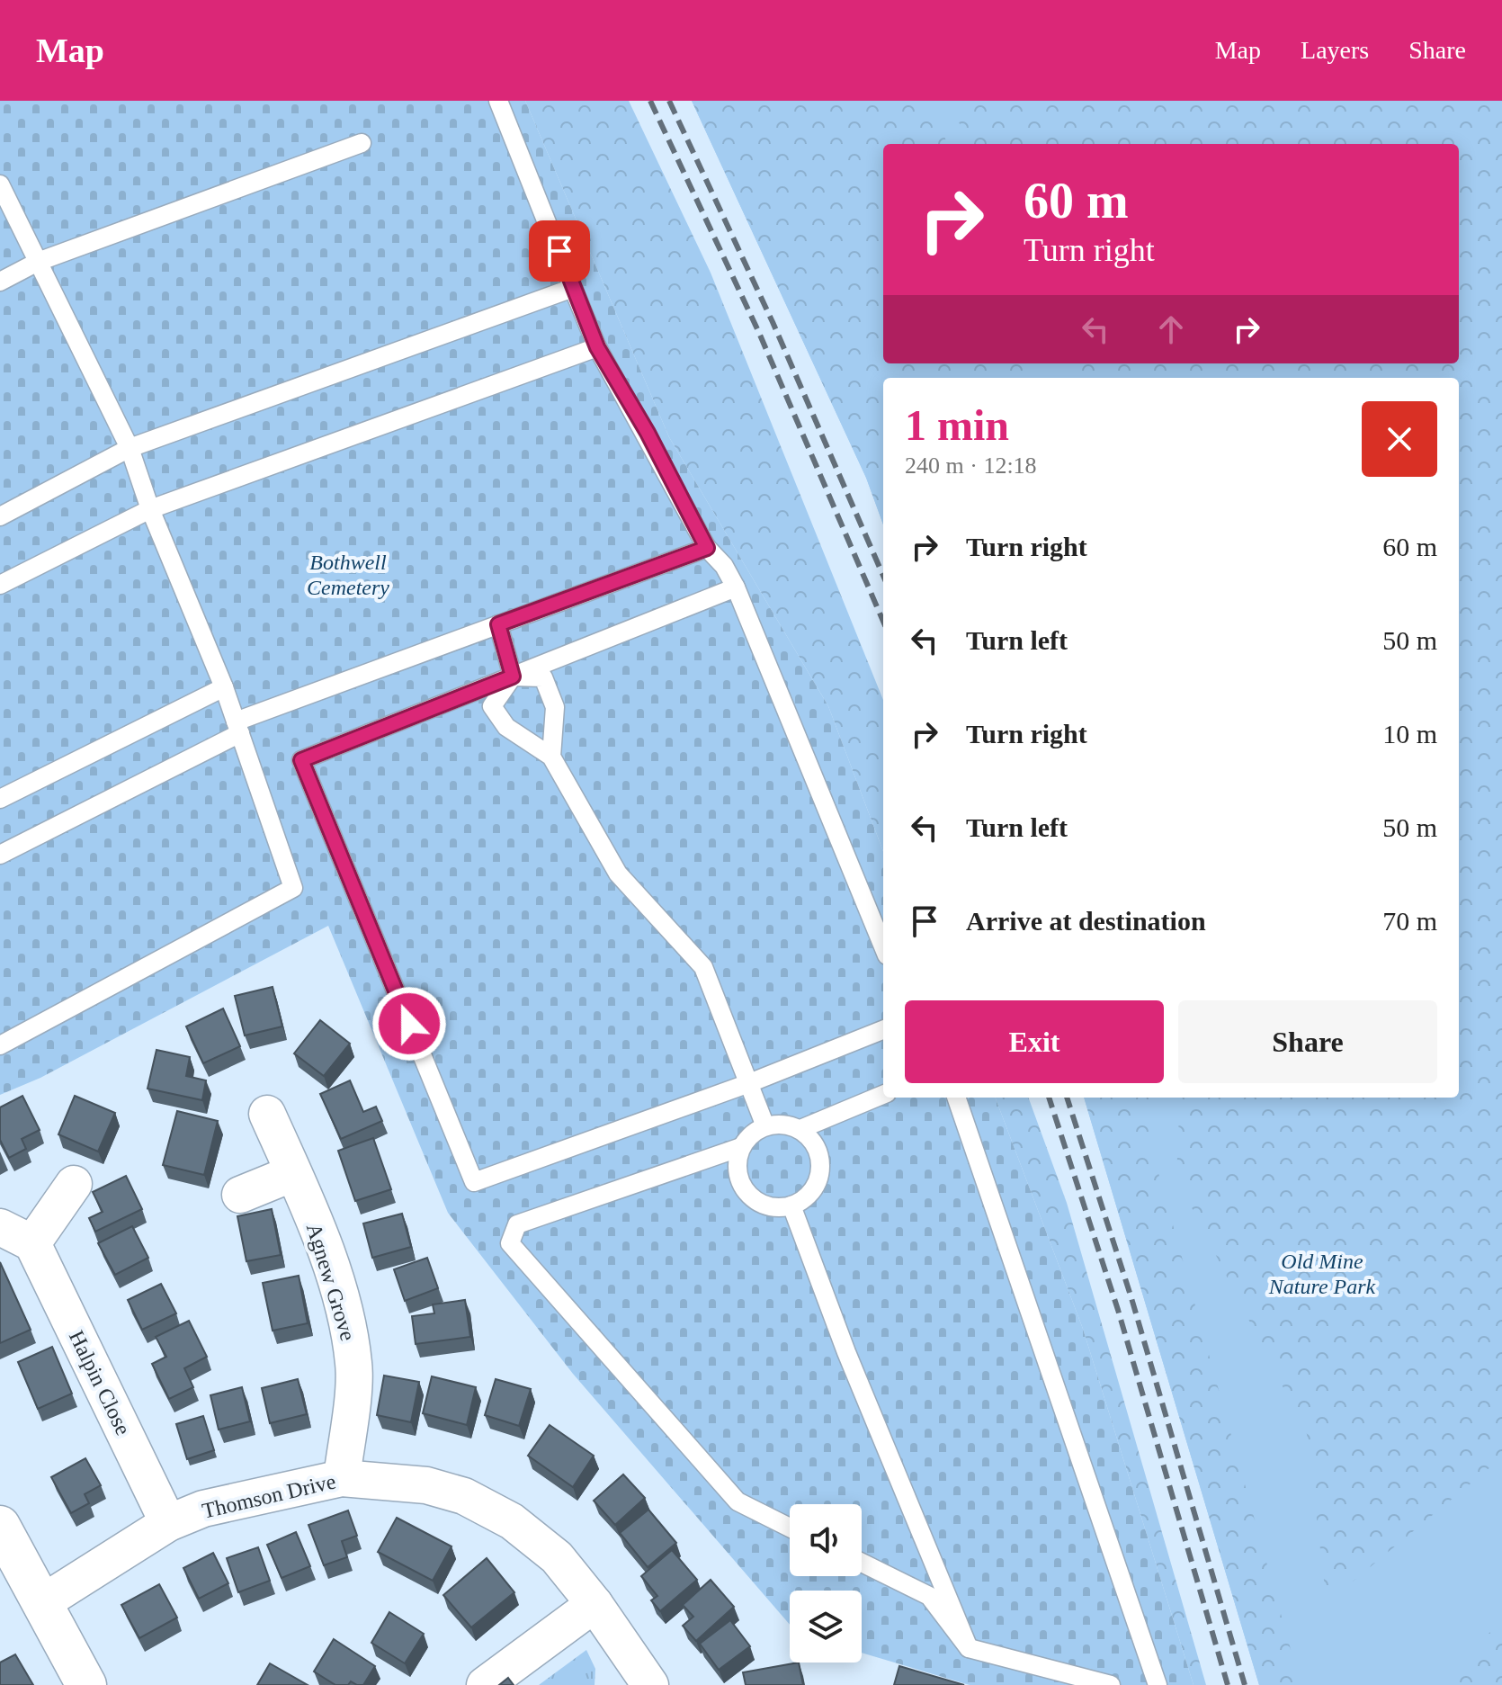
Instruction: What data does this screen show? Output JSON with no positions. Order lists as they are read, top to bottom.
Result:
{
  "streets": {
    "street": ["Agnew Grove", "Halpin Close", "Thomson Drive"]
  },
  "crossings": [
    ["Agnew Grove", "Thomson Drive"],
    ["Halpin Close", "Thomson Drive"]
  ],
  "parks": ["Bothwell Cemetery", "Old Mine Nature Park"],
  "page": {
    "header": "Map",
    "nav": ["Map", "Layers", "Share"],
    "turn": ["60 m", "Turn right"],
    "heading": ["1 min", "240 m · 12:18"],
    "list": [
      {
        "name": "Turn right",
        "value": "60 m"
      },
      {
        "name": "Turn left",
        "value": "50 m"
      },
      {
        "name": "Turn right",
        "value": "10 m"
      },
      {
        "name": "Turn left",
        "value": "50 m"
      },
      {
        "name": "Arrive at destination",
        "value": "70 m"
      }
    ],
    "buttons": ["Exit", "Share"]
  }
}
